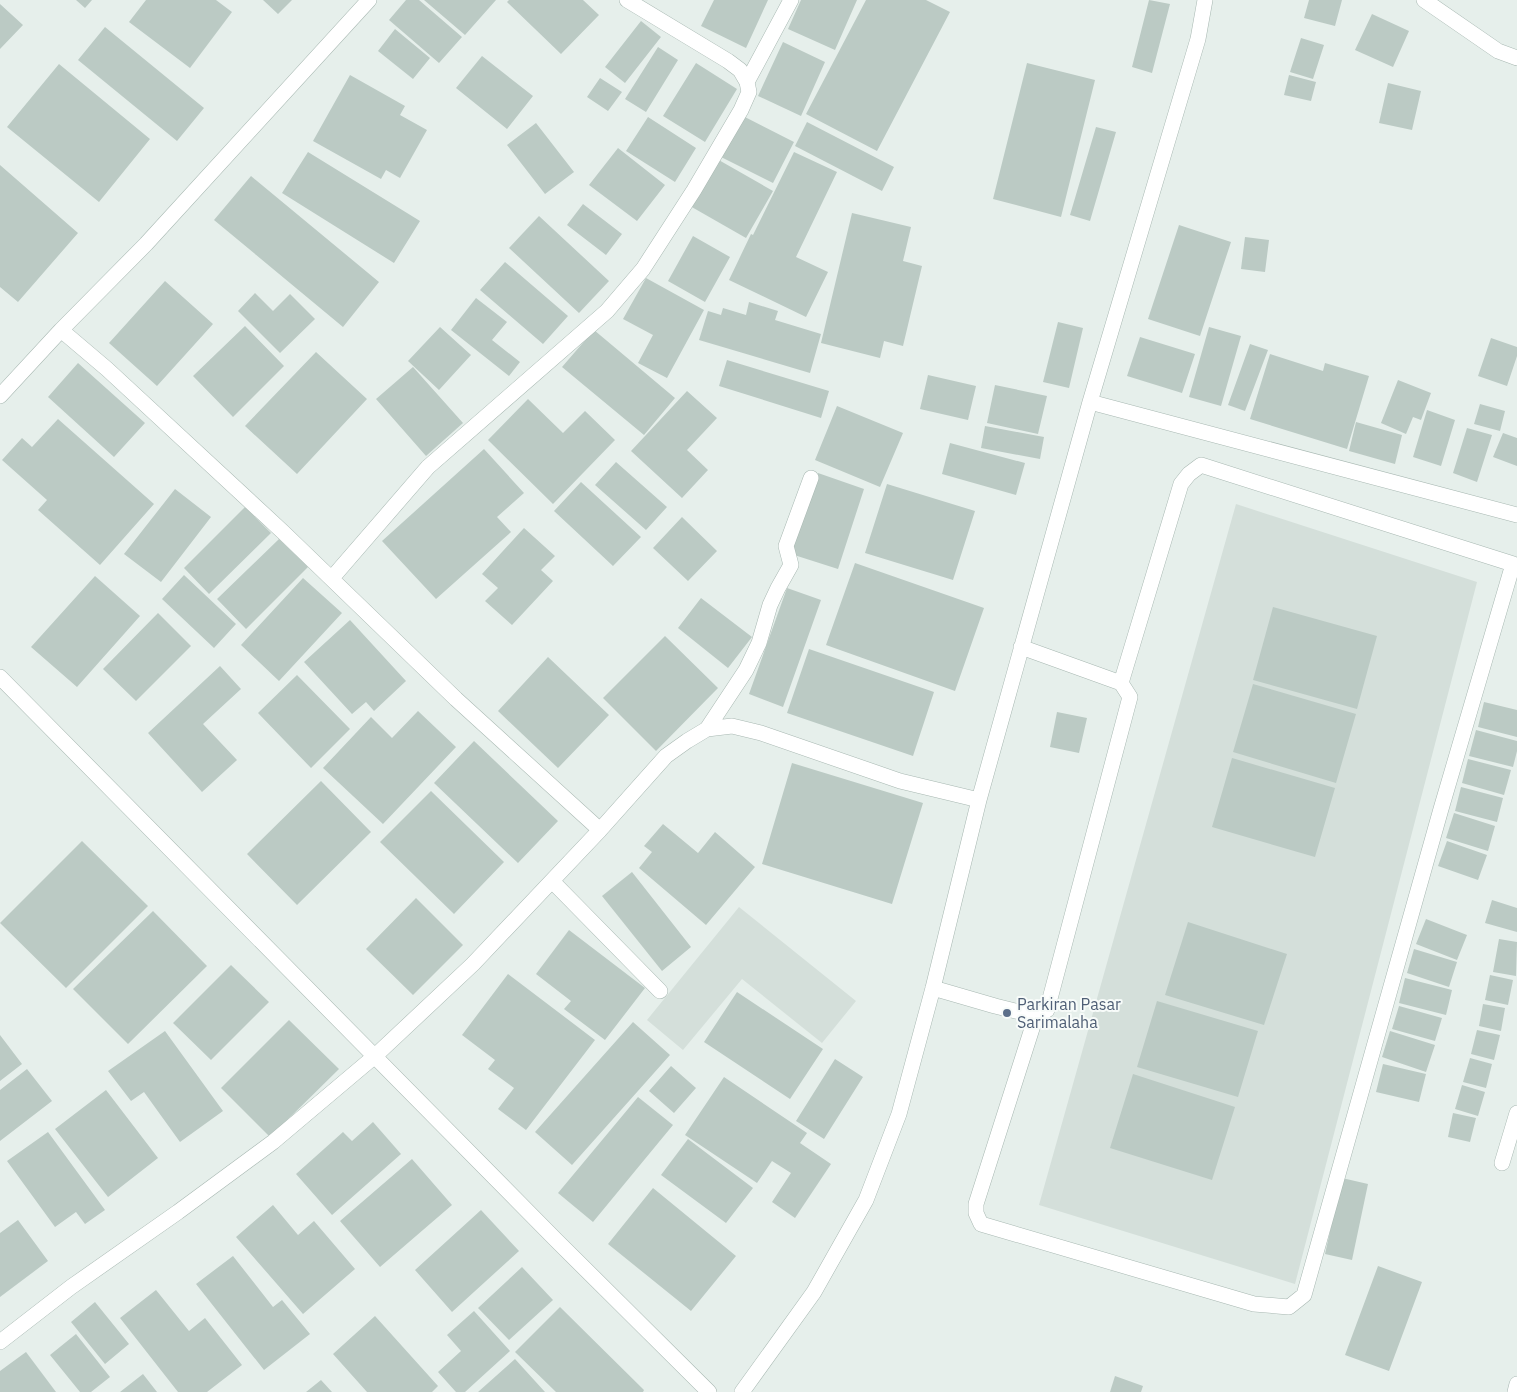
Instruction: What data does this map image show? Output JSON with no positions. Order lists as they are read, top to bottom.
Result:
{
  "places": ["Parkiran Pasar Sarimalaha"]
}
